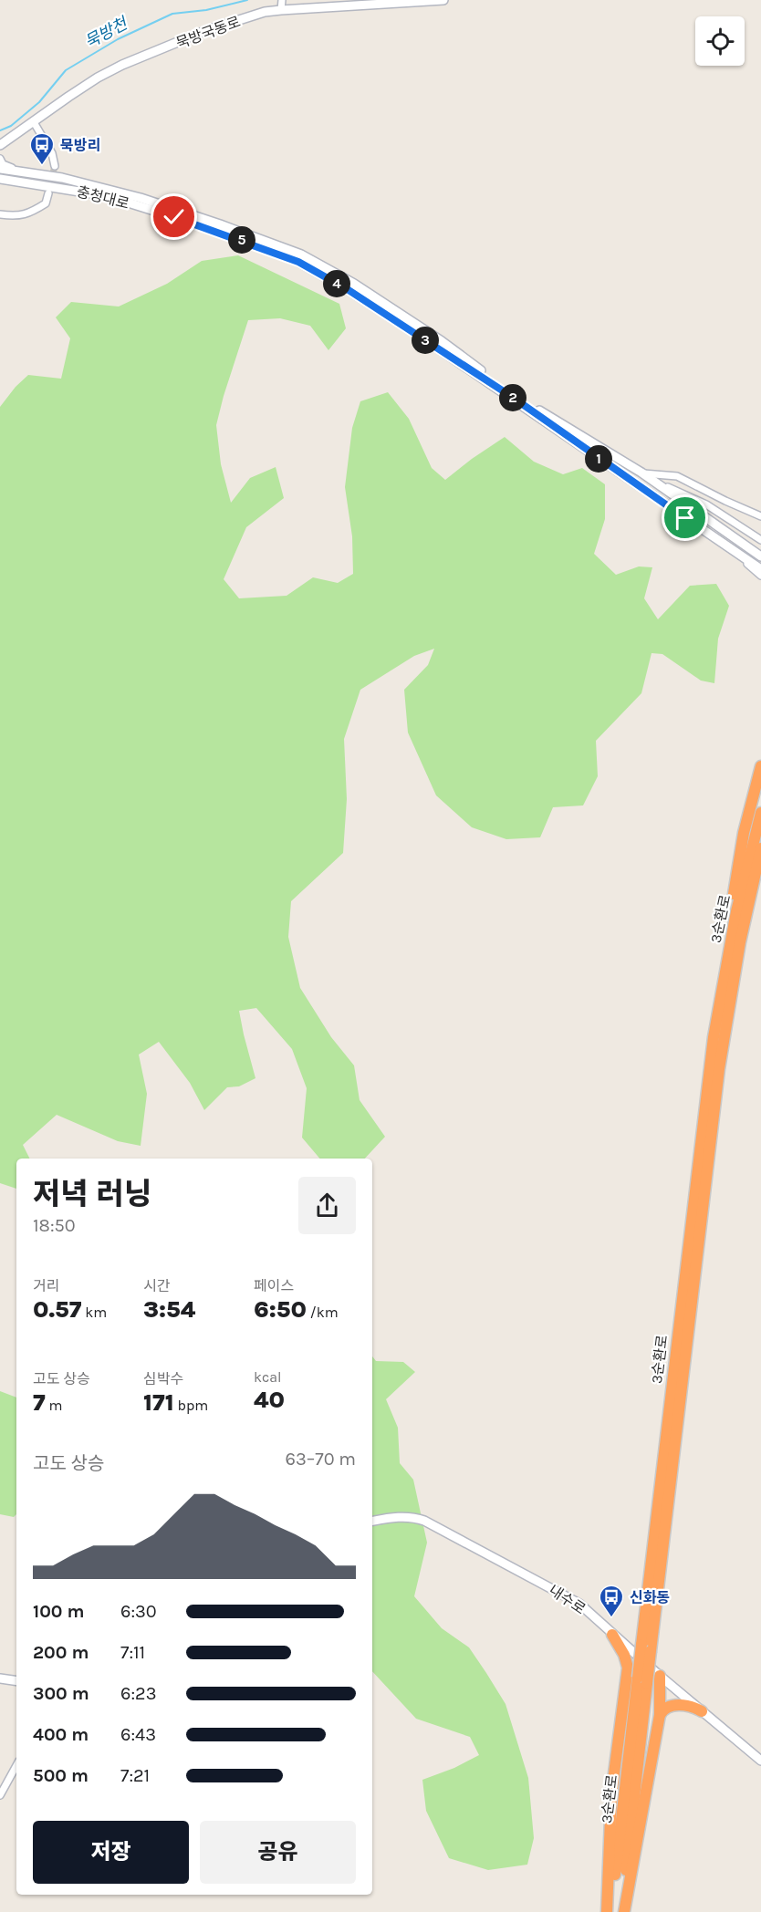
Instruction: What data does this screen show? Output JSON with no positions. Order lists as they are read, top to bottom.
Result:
{
  "streets": {
    "highway": ["3순환로"],
    "main road": ["묵방국동로", "충청대로", "내수로"]
  },
  "water": ["묵방천"],
  "places": {
    "bus stop": ["묵방리", "신화동"]
  },
  "page": {
    "pins": [
      "5",
      "4",
      "3",
      "2",
      "1"
    ],
    "heading": ["저녁 러닝", "18:50"],
    "stats": [
      ["거리", "0.57 km"],
      ["시간", "3:54"],
      ["페이스", "6:50 /km"],
      ["고도 상승", "7 m"],
      ["심박수", "171 bpm"],
      ["kcal", "40"]
    ],
    "chart": ["고도 상승", "63–70 m"],
    "list": [
      {
        "name": "100 m",
        "note": "6:30"
      },
      {
        "name": "200 m",
        "note": "7:11"
      },
      {
        "name": "300 m",
        "note": "6:23"
      },
      {
        "name": "400 m",
        "note": "6:43"
      },
      {
        "name": "500 m",
        "note": "7:21"
      }
    ],
    "buttons": ["저장", "공유"]
  }
}
